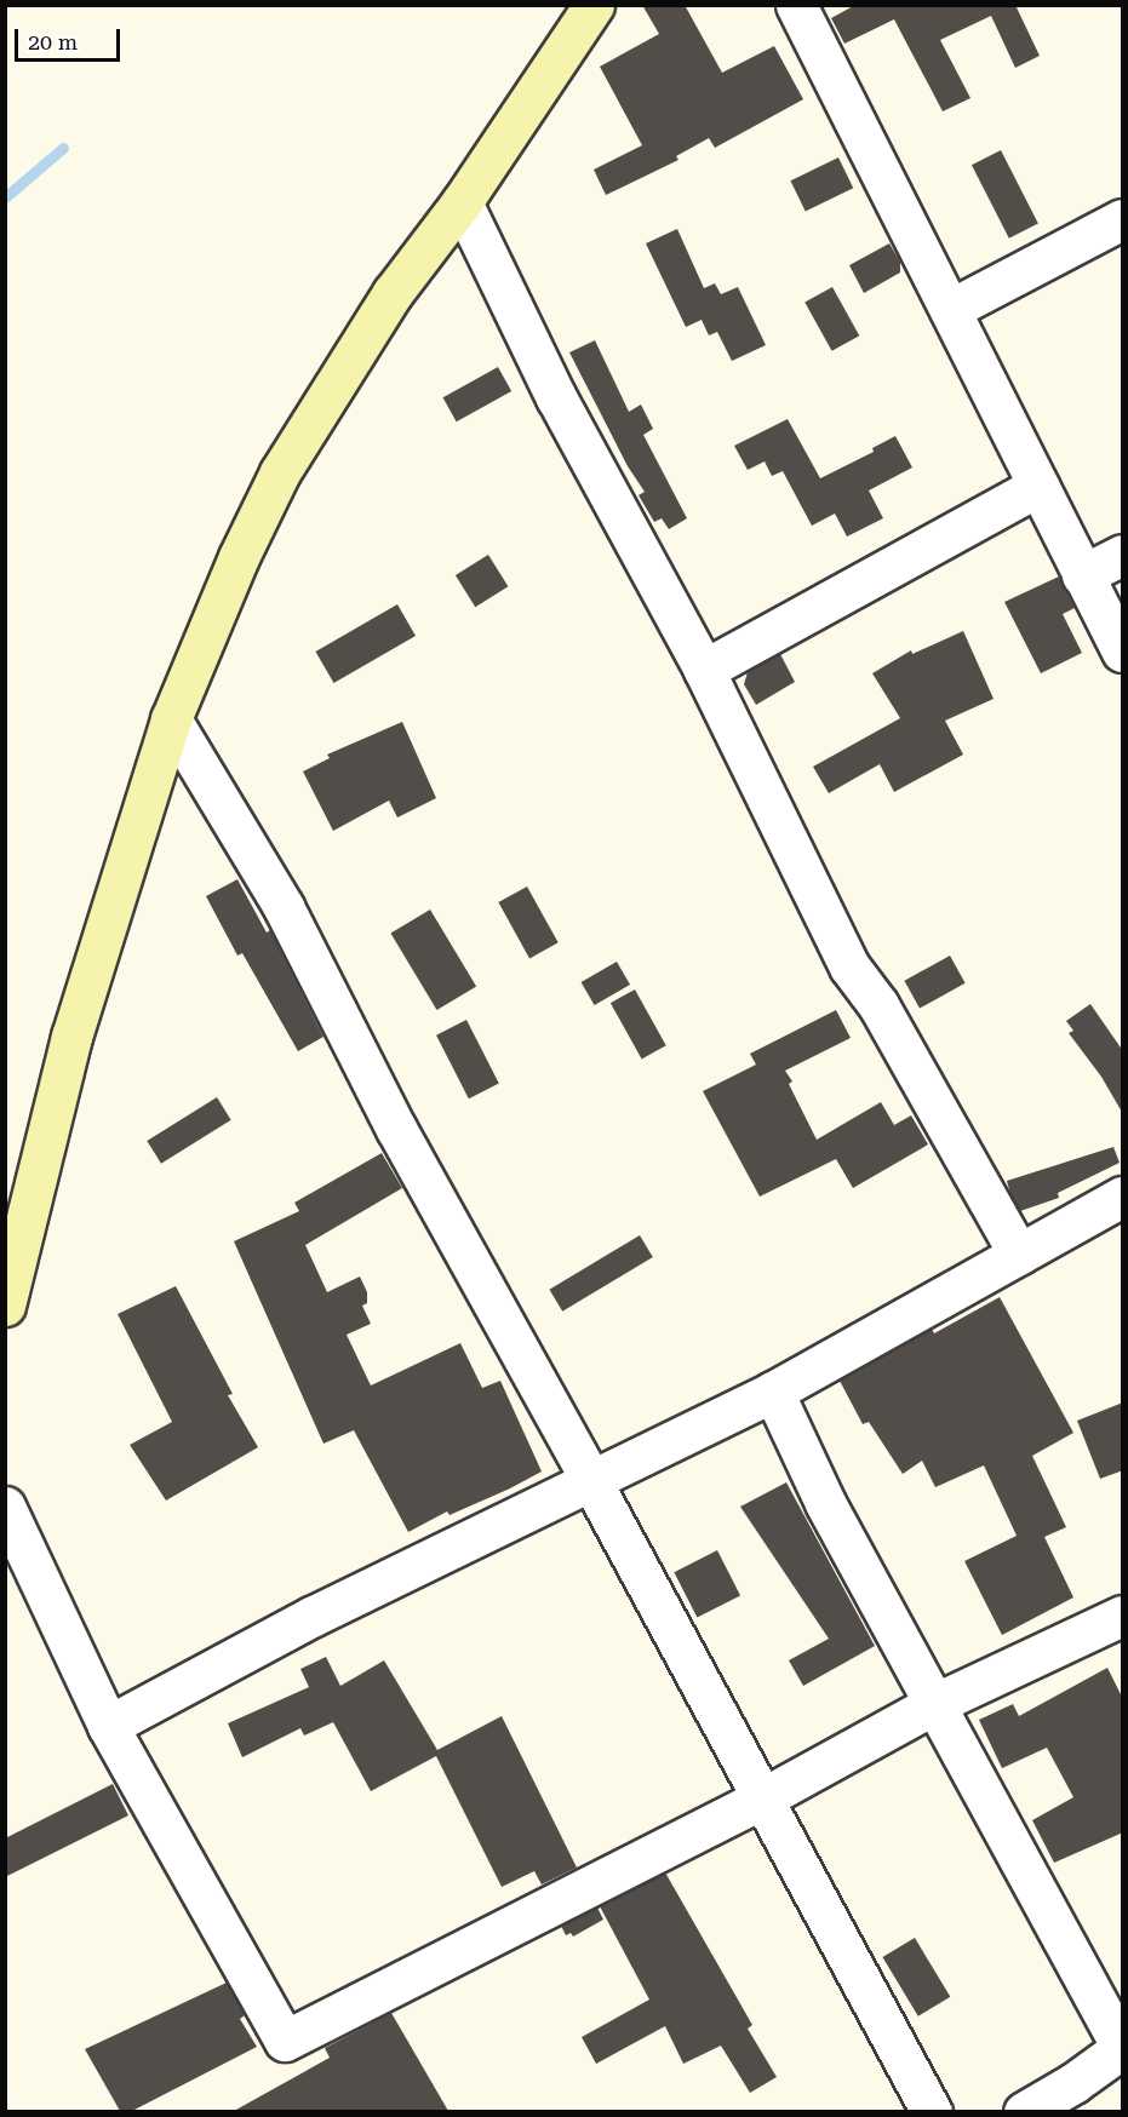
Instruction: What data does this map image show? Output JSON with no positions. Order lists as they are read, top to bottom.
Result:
{
  "scale_bar": "20 m"
}
